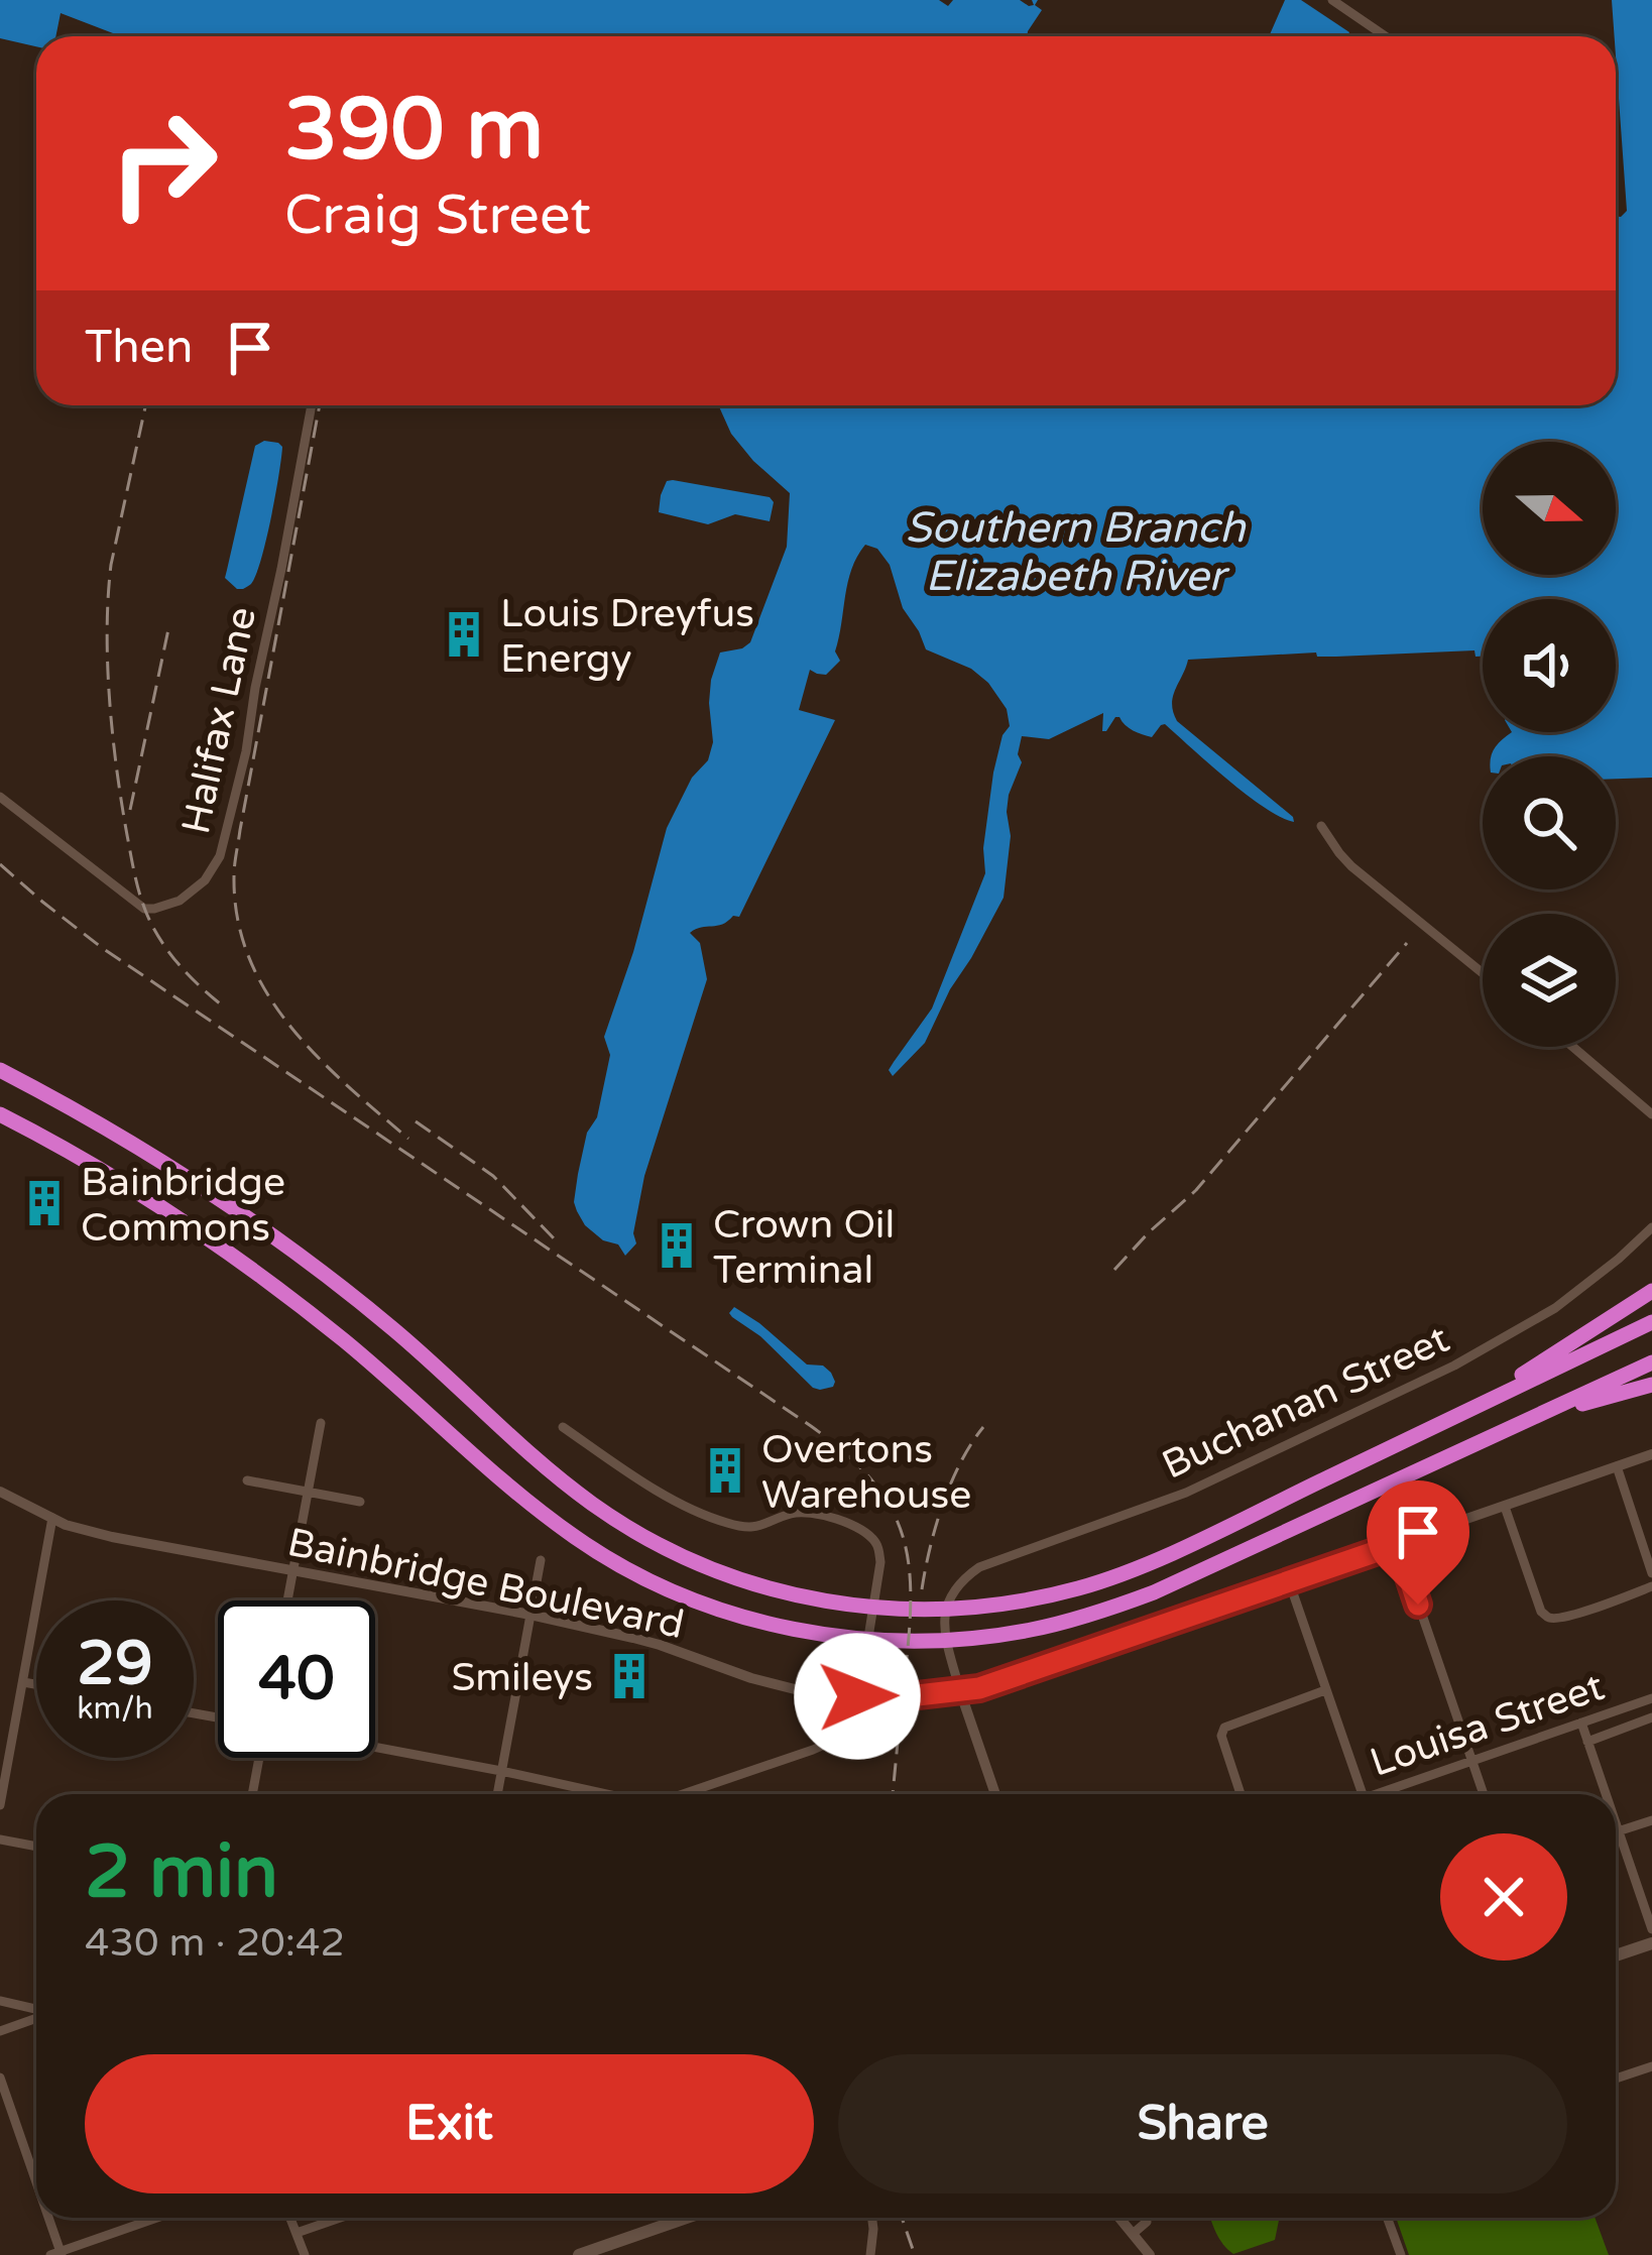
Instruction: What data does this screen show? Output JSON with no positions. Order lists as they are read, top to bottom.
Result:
{
  "streets": {
    "street": [
      "Halifax Lane",
      "Buchanan Street",
      "Bainbridge Boulevard",
      "Louisa Street"
    ]
  },
  "crossings": [
    ["Buchanan Street", "Bainbridge Boulevard"]
  ],
  "water": ["Southern Branch Elizabeth River"],
  "places": {
    "building": [
      "Louis Dreyfus Energy",
      "Bainbridge Commons",
      "Crown Oil Terminal",
      "Overtons Warehouse",
      "Smileys"
    ]
  },
  "north": "right",
  "page": {
    "turn": ["390 m", "Craig Street"],
    "then": "Then",
    "speed": "29 km/h",
    "limit": "40",
    "heading": ["2 min", "430 m · 20:42"],
    "buttons": ["Exit", "Share"]
  }
}
